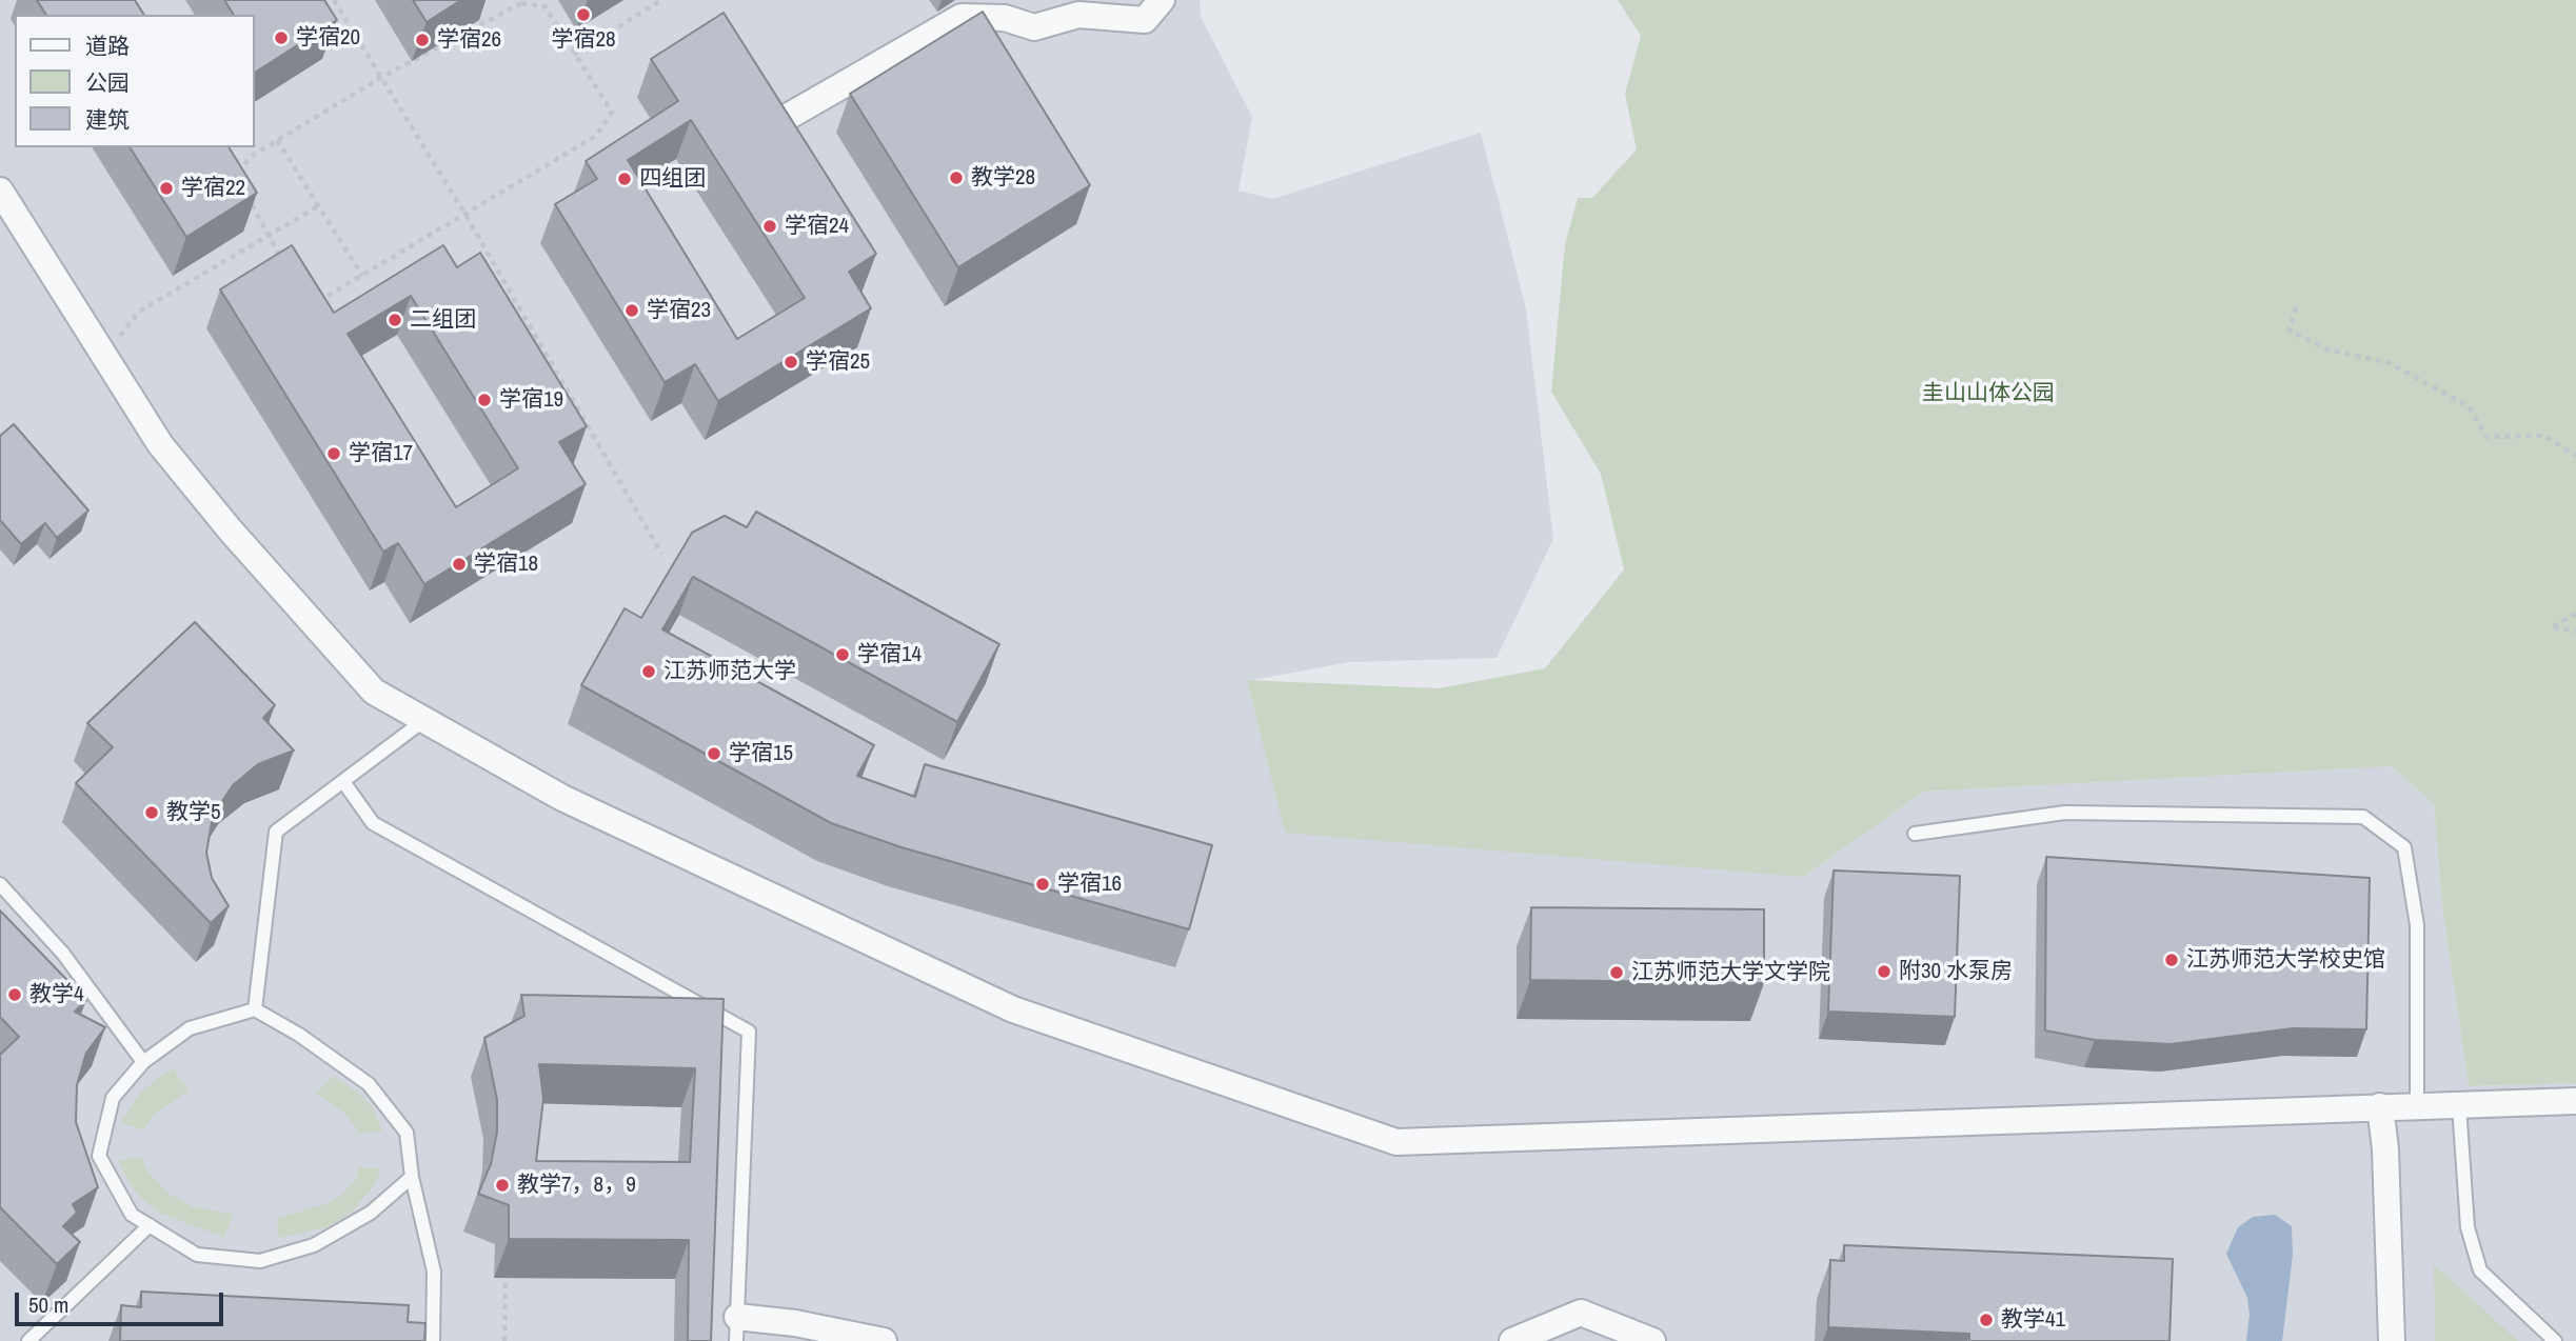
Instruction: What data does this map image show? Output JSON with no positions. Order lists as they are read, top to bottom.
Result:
{
  "parks": ["圭山山体公园"],
  "places": [
    "学宿28",
    "学宿20",
    "学宿26",
    "教学28",
    "四组团",
    "学宿22",
    "学宿24",
    "学宿23",
    "二组团",
    "学宿25",
    "学宿19",
    "学宿17",
    "学宿18",
    "学宿14",
    "江苏师范大学",
    "学宿15",
    "教学5",
    "学宿16",
    "江苏师范大学校史馆",
    "附30 水泵房",
    "江苏师范大学文学院",
    "教学4",
    "教学7，8，9",
    "教学41"
  ],
  "legend": ["道路", "公园", "建筑"],
  "scale_bar": "50 m"
}
